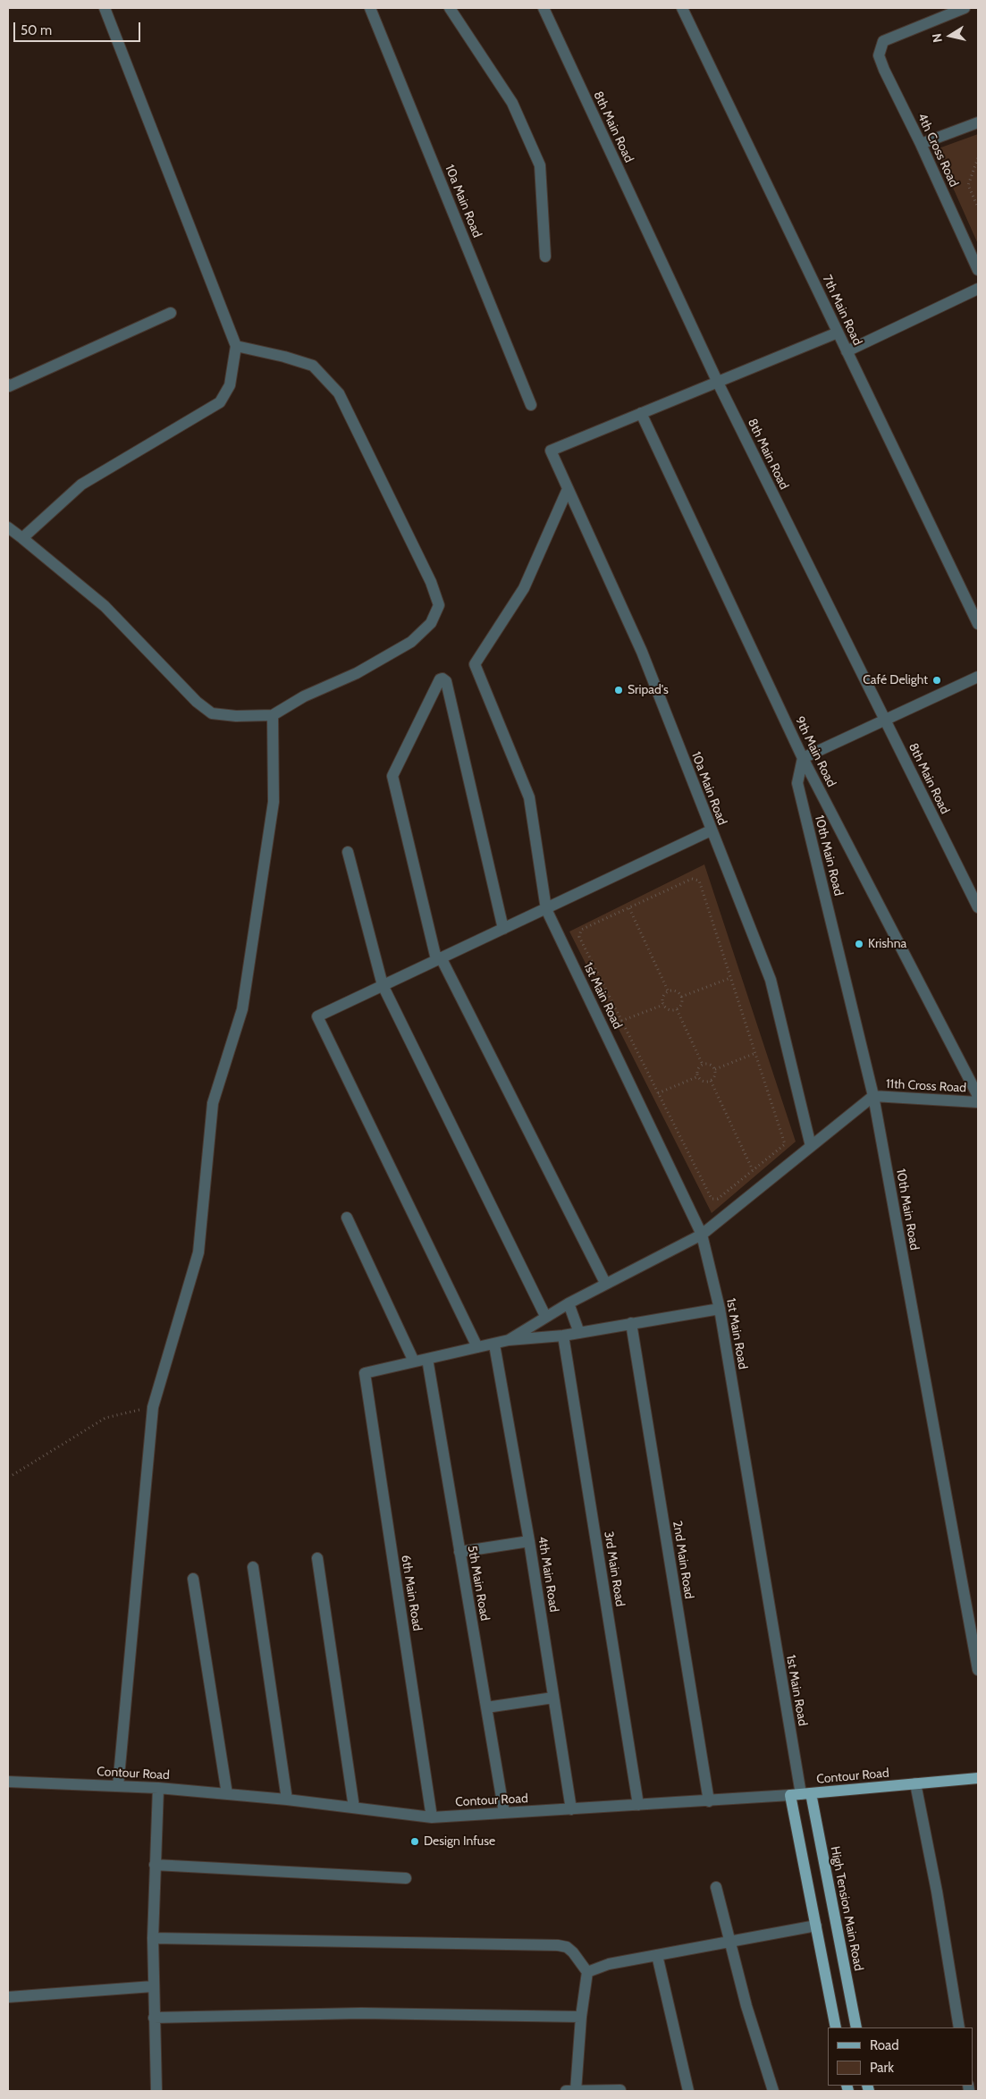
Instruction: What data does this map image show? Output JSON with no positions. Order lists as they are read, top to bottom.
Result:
{
  "streets": {
    "main road": ["Contour Road", "High Tension Main Road"],
    "street": [
      "8th Main Road",
      "4th Cross Road",
      "10a Main Road",
      "7th Main Road",
      "9th Main Road",
      "10th Main Road",
      "1st Main Road",
      "11th Cross Road",
      "2nd Main Road",
      "3rd Main Road",
      "4th Main Road",
      "5th Main Road",
      "6th Main Road"
    ]
  },
  "crossings": [
    ["10a Main Road", "9th Main Road"],
    ["10a Main Road", "1st Main Road"],
    ["9th Main Road", "10th Main Road"],
    ["10th Main Road", "11th Cross Road"],
    ["1st Main Road", "Contour Road"],
    ["1st Main Road", "High Tension Main Road"],
    ["2nd Main Road", "Contour Road"],
    ["3rd Main Road", "Contour Road"],
    ["4th Main Road", "Contour Road"],
    ["5th Main Road", "Contour Road"],
    ["6th Main Road", "Contour Road"],
    ["Contour Road", "High Tension Main Road"]
  ],
  "places": [
    "Café Delight",
    "Sripad's",
    "Krishna",
    "Design Infuse"
  ],
  "legend": ["Road", "Park"],
  "scale_bar": "50 m",
  "north": "left"
}
